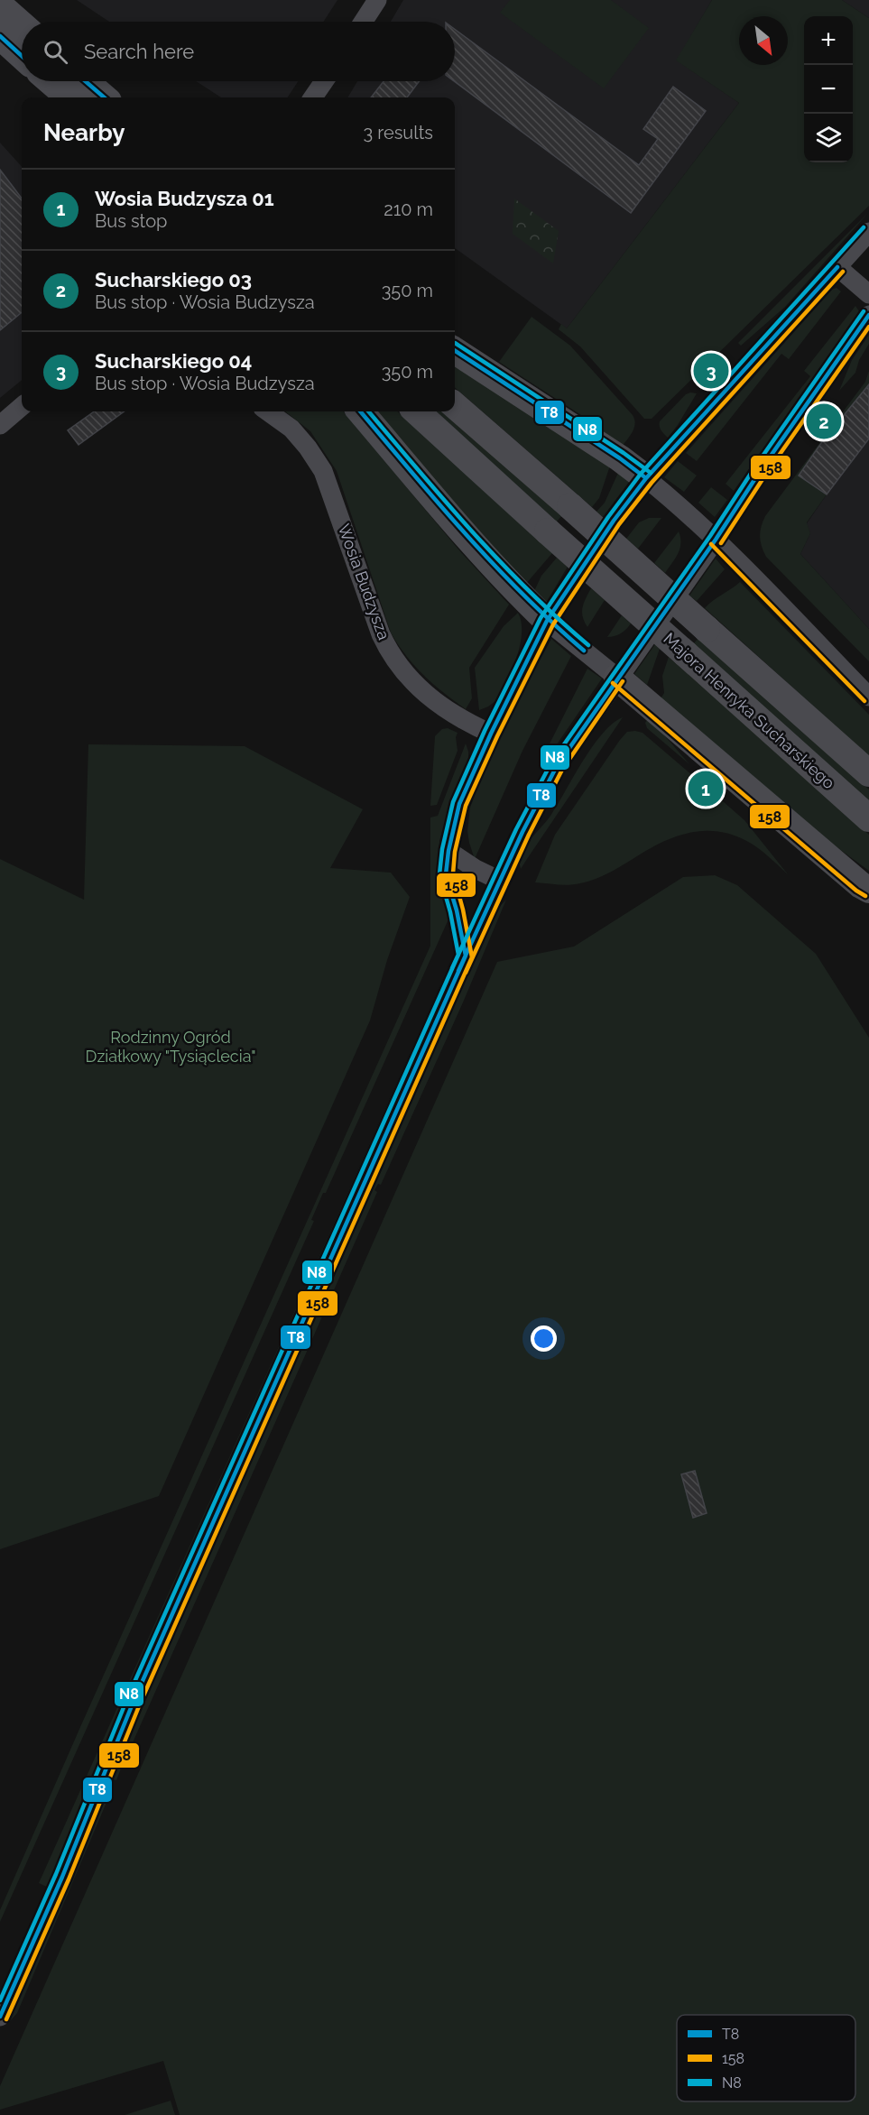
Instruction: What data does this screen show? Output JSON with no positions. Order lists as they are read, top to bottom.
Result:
{
  "streets": {
    "highway": ["Majora Henryka Sucharskiego"],
    "street": ["Wosia Budzysza"]
  },
  "parks": ["Rodzinny Ogród Działkowy \"Tysiąclecia\""],
  "lines": ["transit line T8", "transit line N8", "transit line 158"],
  "legend": ["T8", "158", "N8"],
  "north": "bottom right",
  "page": {
    "map_buttons": ["+", "−"],
    "search": "Search here",
    "heading": ["Nearby", "3 results"],
    "list": [
      {
        "mark": "1",
        "name": "Wosia Budzysza 01",
        "note": "Bus stop",
        "value": "210 m"
      },
      {
        "mark": "2",
        "name": "Sucharskiego 03",
        "note": "Bus stop · Wosia Budzysza",
        "value": "350 m"
      },
      {
        "mark": "3",
        "name": "Sucharskiego 04",
        "note": "Bus stop · Wosia Budzysza",
        "value": "350 m"
      }
    ],
    "pins": ["3", "2", "1"]
  }
}
